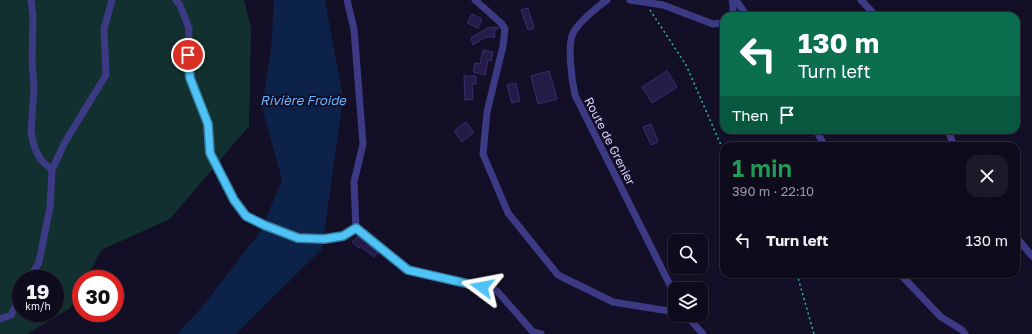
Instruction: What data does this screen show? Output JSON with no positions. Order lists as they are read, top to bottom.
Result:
{
  "streets": {
    "street": ["Route de Grenier"]
  },
  "water": ["Rivière Froide"],
  "page": {
    "turn": ["130 m", "Turn left"],
    "then": "Then",
    "heading": ["1 min", "390 m · 22:10"],
    "list": [
      {
        "name": "Turn left",
        "value": "130 m"
      }
    ],
    "speed": "19 km/h",
    "limit": "30"
  }
}
